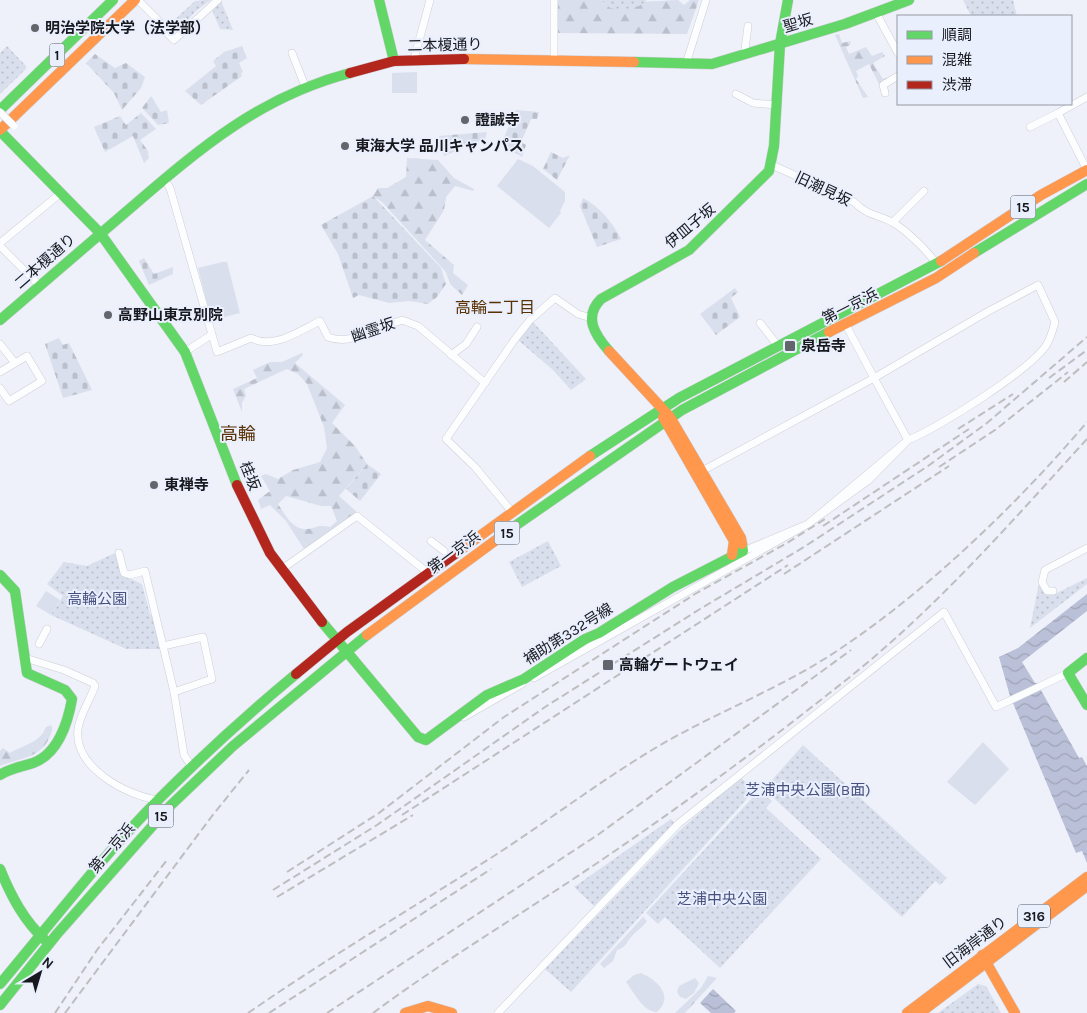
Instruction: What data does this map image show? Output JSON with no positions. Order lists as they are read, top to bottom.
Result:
{
  "streets": {
    "main road": [
      "聖坂",
      "二本榎通り",
      "1",
      "15",
      "伊皿子坂",
      "第一京浜",
      "桂坂",
      "補助第332号線",
      "316",
      "旧海岸通り"
    ],
    "street": ["旧潮見坂", "幽霊坂"]
  },
  "crossings": [
    ["聖坂", "二本榎通り"],
    ["二本榎通り", "桂坂"],
    ["旧潮見坂", "伊皿子坂"],
    ["第一京浜", "桂坂"],
    ["第一京浜", "補助第332号線"],
    ["桂坂", "補助第332号線"]
  ],
  "districts": ["高輪二丁目", "高輪"],
  "parks": ["高輪公園", "芝浦中央公園(B面)", "芝浦中央公園"],
  "places": {
    "other": [
      "明治学院大学（法学部）",
      "證誠寺",
      "東海大学 品川キャンパス",
      "高野山東京別院",
      "東禅寺"
    ],
    "transit": ["泉岳寺", "高輪ゲートウェイ"]
  },
  "legend": ["順調", "混雑", "渋滞"],
  "north": "top right"
}
